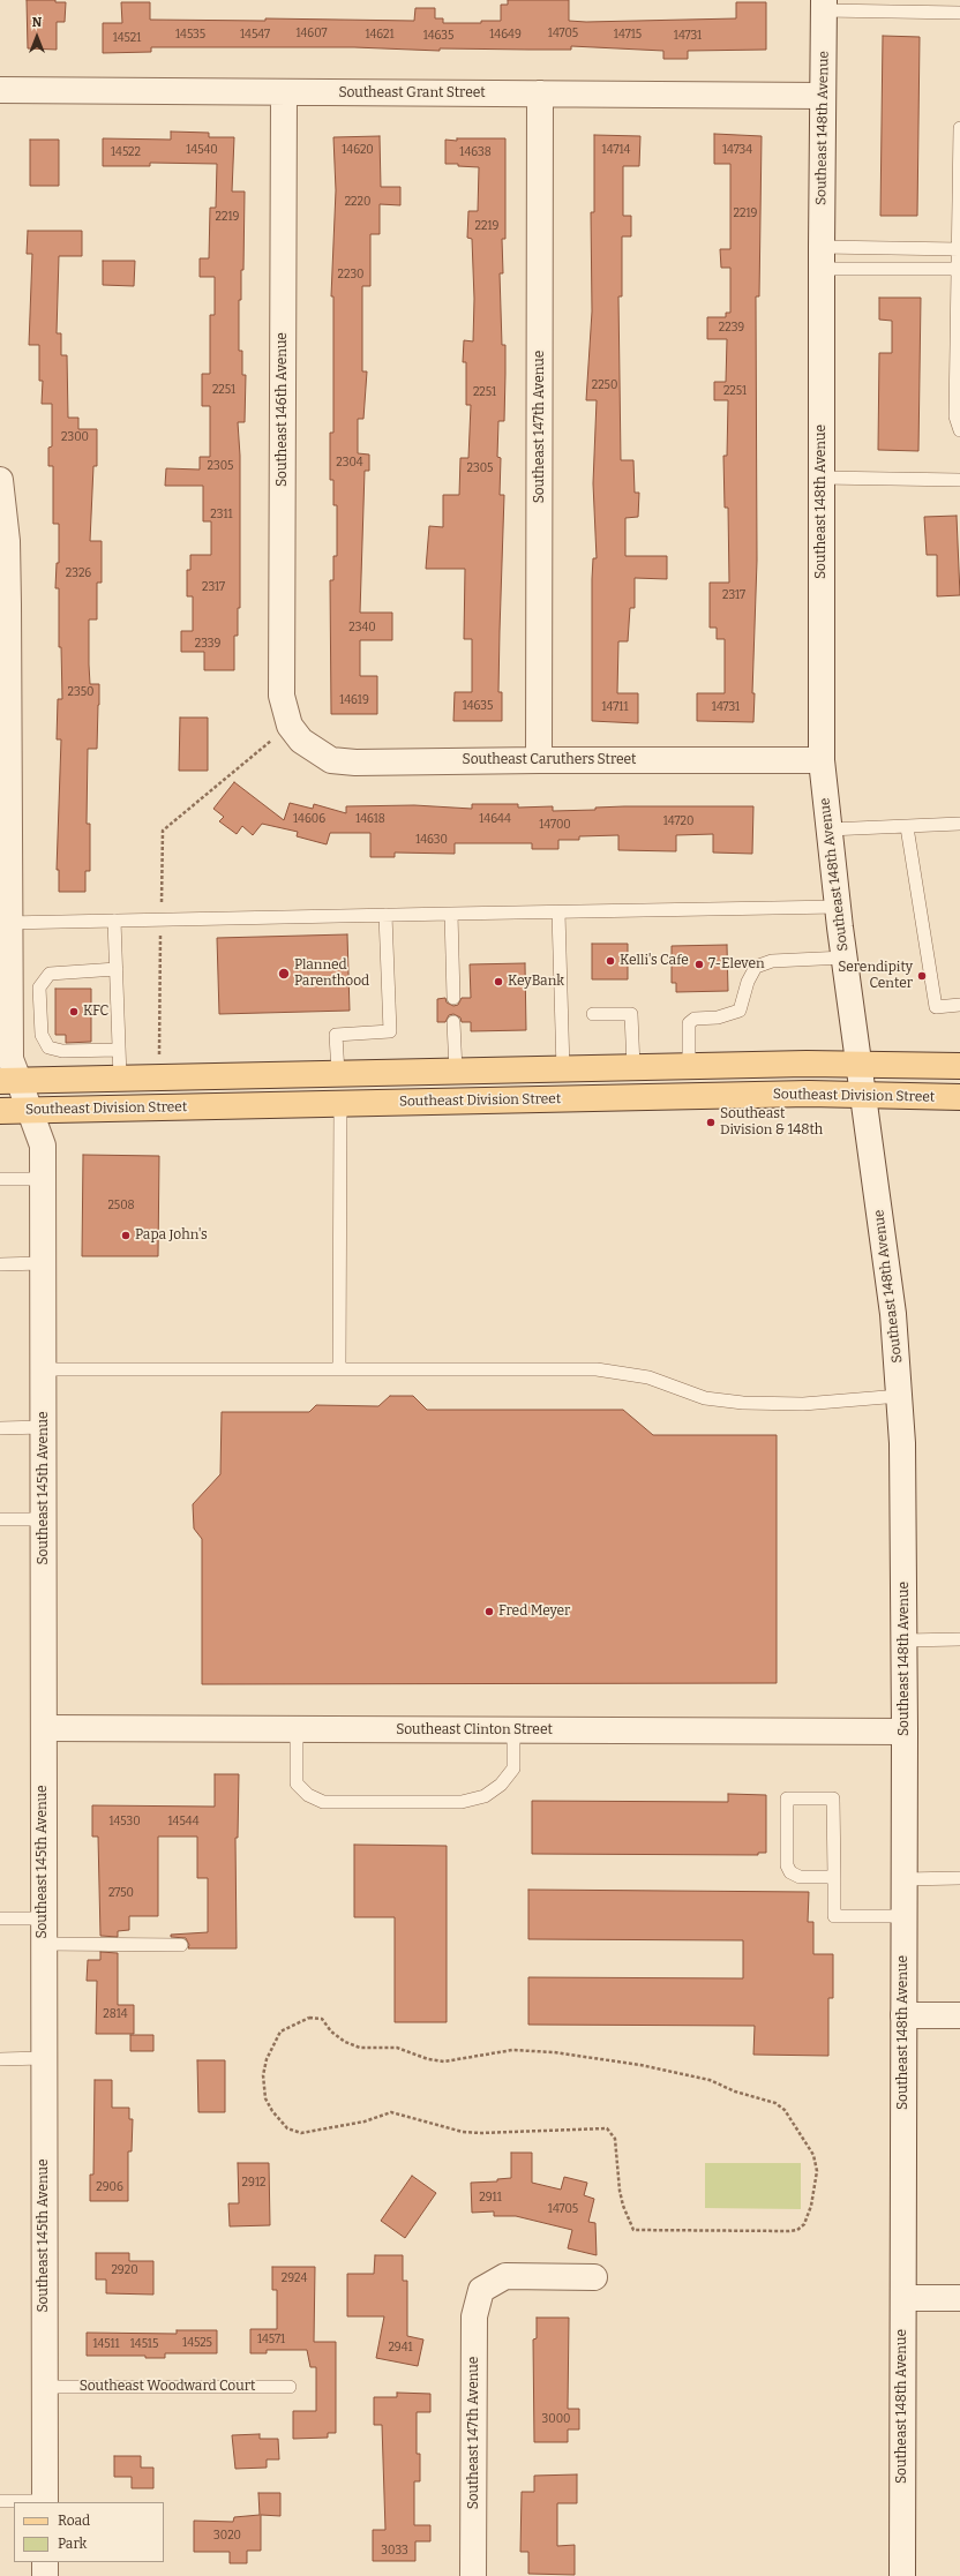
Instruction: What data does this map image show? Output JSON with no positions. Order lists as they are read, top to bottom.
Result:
{
  "streets": {
    "main road": ["Southeast Division Street"],
    "street": [
      "Southeast Grant Street",
      "Southeast 148th Avenue",
      "Southeast 146th Avenue",
      "Southeast 147th Avenue",
      "Southeast Caruthers Street",
      "Southeast 145th Avenue",
      "Southeast Clinton Street"
    ],
    "lane": ["Southeast Woodward Court"]
  },
  "crossings": [
    ["Southeast Grant Street", "Southeast 148th Avenue"],
    ["Southeast Grant Street", "Southeast 146th Avenue"],
    ["Southeast Grant Street", "Southeast 147th Avenue"],
    ["Southeast 148th Avenue", "Southeast Caruthers Street"],
    ["Southeast 148th Avenue", "Southeast Division Street"],
    ["Southeast 148th Avenue", "Southeast Clinton Street"],
    ["Southeast 146th Avenue", "Southeast Caruthers Street"],
    ["Southeast 147th Avenue", "Southeast Caruthers Street"],
    ["Southeast Division Street", "Southeast 145th Avenue"],
    ["Southeast 145th Avenue", "Southeast Clinton Street"],
    ["Southeast 145th Avenue", "Southeast Woodward Court"]
  ],
  "places": [
    "Kelli's Cafe",
    "7-Eleven",
    "Planned Parenthood",
    "Serendipity Center",
    "KeyBank",
    "KFC",
    "Southeast Division & 148th",
    "Papa John's",
    "Fred Meyer"
  ],
  "house_numbers": [
    "14607",
    "14705",
    "14535",
    "14547",
    "14621",
    "14649",
    "14715",
    "14635",
    "14731",
    "14521",
    "14540",
    "14620",
    "14714",
    "14734",
    "14522",
    "14638",
    "2220",
    "2219",
    "2219",
    "2219",
    "2230",
    "2239",
    "2250",
    "2251",
    "2251",
    "2251",
    "2300",
    "2304",
    "2305",
    "2305",
    "2311",
    "2326",
    "2317",
    "2317",
    "2340",
    "2339",
    "2350",
    "14619",
    "14635",
    "14711",
    "14731",
    "14606",
    "14618",
    "14644",
    "14720",
    "14700",
    "14630",
    "2508",
    "14530",
    "14544",
    "2750",
    "2814",
    "2912",
    "2906",
    "2911",
    "14705",
    "2920",
    "2924",
    "14571",
    "14525",
    "14511",
    "14515",
    "2941",
    "3000",
    "3020",
    "3033"
  ],
  "legend": ["Road", "Park"],
  "north": "top"
}
